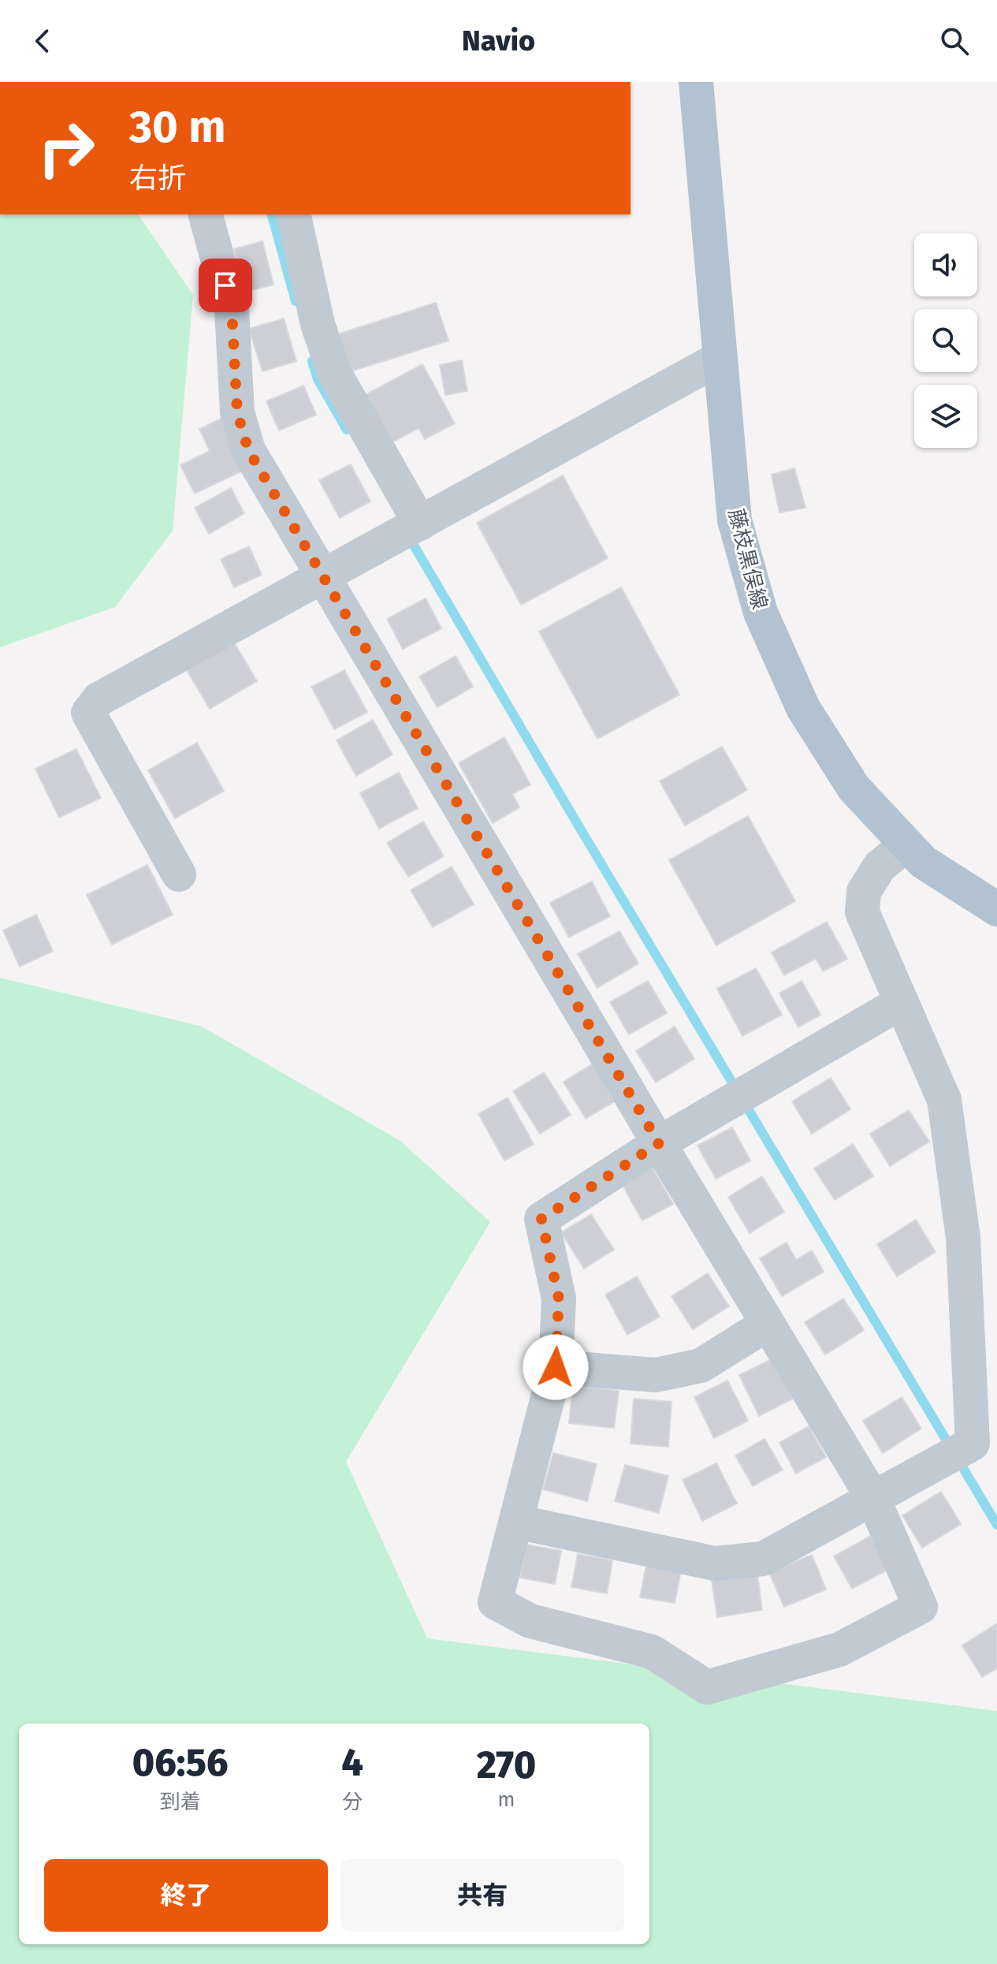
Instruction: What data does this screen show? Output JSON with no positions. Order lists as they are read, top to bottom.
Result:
{
  "streets": {
    "main road": ["藤枝黒俣線"]
  },
  "page": {
    "header": "Navio",
    "turn": ["30 m", "右折"],
    "eta": [
      "06:56",
      "到着",
      "4",
      "分",
      "270",
      "m"
    ],
    "buttons": ["終了", "共有"]
  }
}
